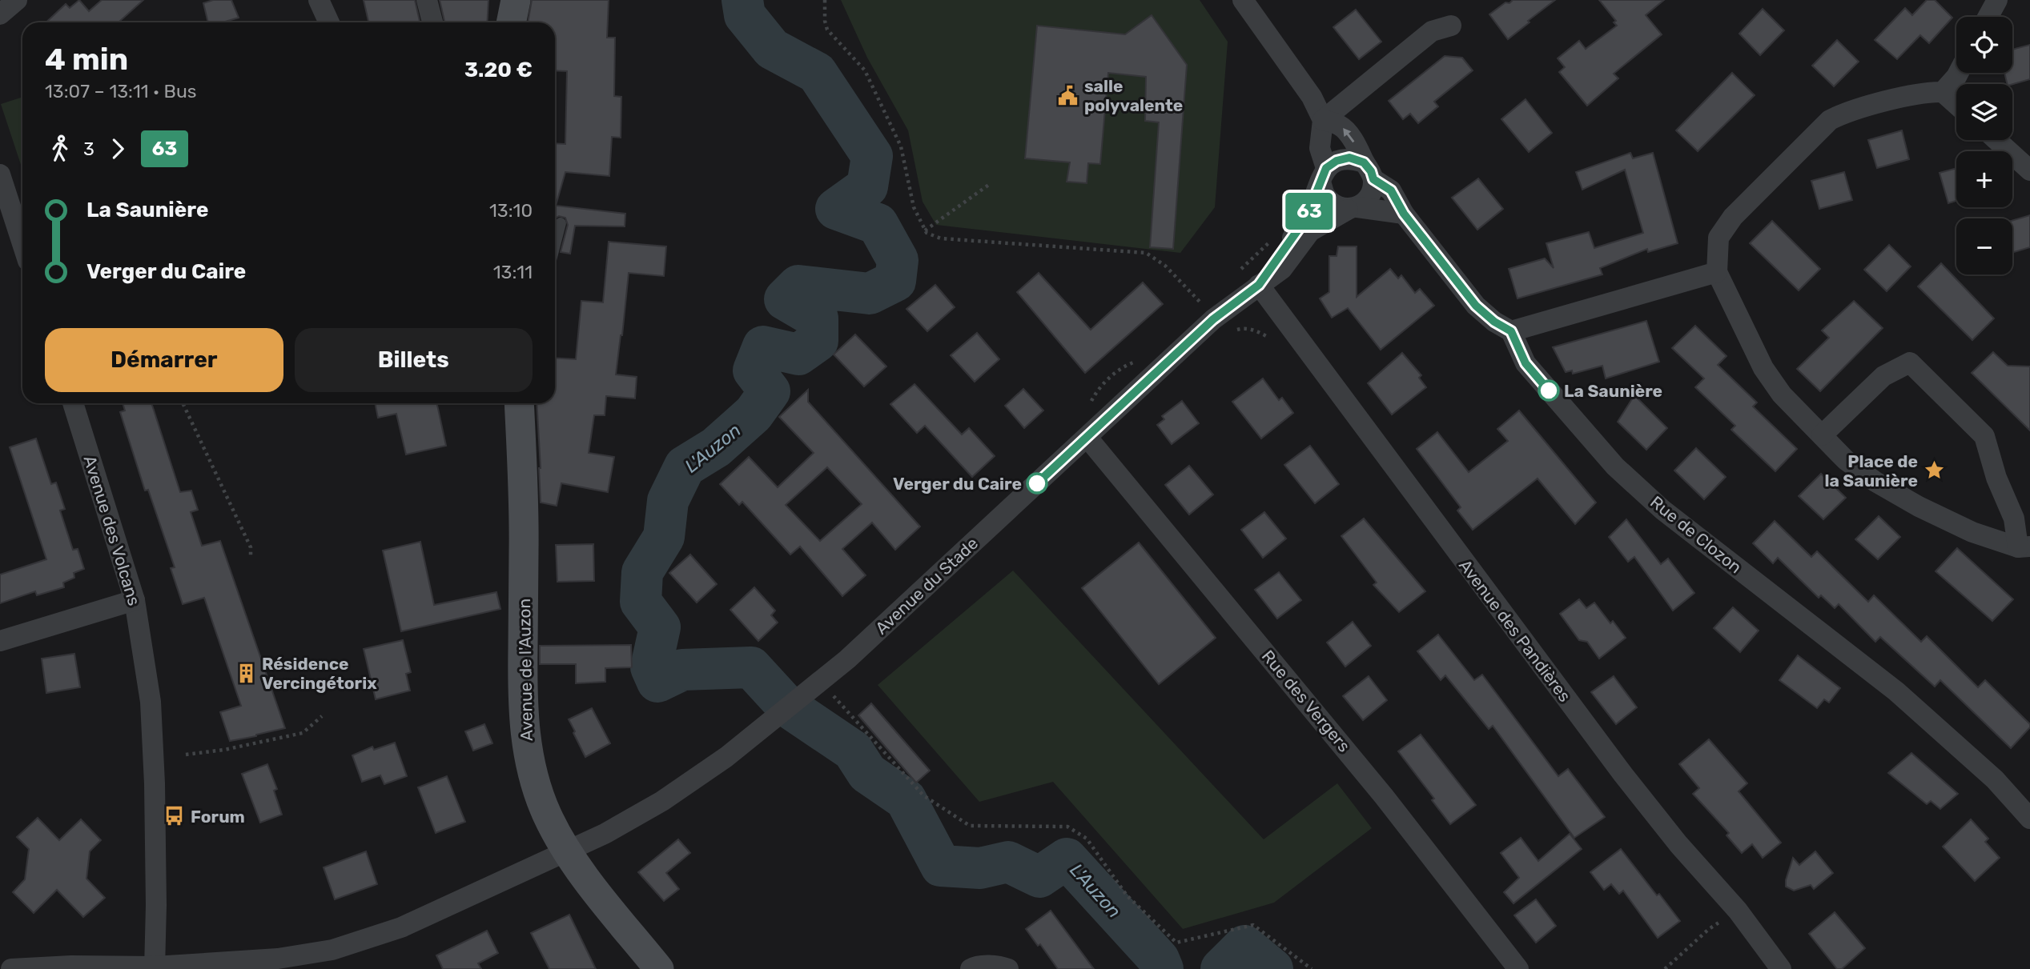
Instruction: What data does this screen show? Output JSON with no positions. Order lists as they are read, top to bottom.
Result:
{
  "streets": {
    "main road": ["Avenue de l'Auzon"],
    "street": [
      "Avenue des Volcans",
      "Rue de Clozon",
      "Avenue du Stade",
      "Avenue des Pandières",
      "Rue des Vergers"
    ]
  },
  "crossings": [
    ["Avenue des Volcans", "Avenue du Stade"],
    ["Avenue du Stade", "Avenue des Pandières"],
    ["Avenue du Stade", "Avenue de l'Auzon"],
    ["Avenue du Stade", "Rue des Vergers"]
  ],
  "water": ["L'Auzon"],
  "places": {
    "public building": ["salle polyvalente"],
    "other": ["La Saunière", "Verger du Caire"],
    "place": ["Place de la Saunière"],
    "building": ["Résidence Vercingétorix"],
    "bus stop": ["Forum"]
  },
  "lines": ["bus line 63"],
  "page": {
    "on_map": "63",
    "map_buttons": ["+", "−"],
    "heading": ["4 min", "13:07 – 13:11 · Bus", "3.20 €"],
    "legs": ["3", "63"],
    "list": [
      {
        "name": "La Saunière",
        "value": "13:10"
      },
      {
        "name": "Verger du Caire",
        "value": "13:11"
      }
    ],
    "buttons": ["Démarrer", "Billets"]
  }
}
